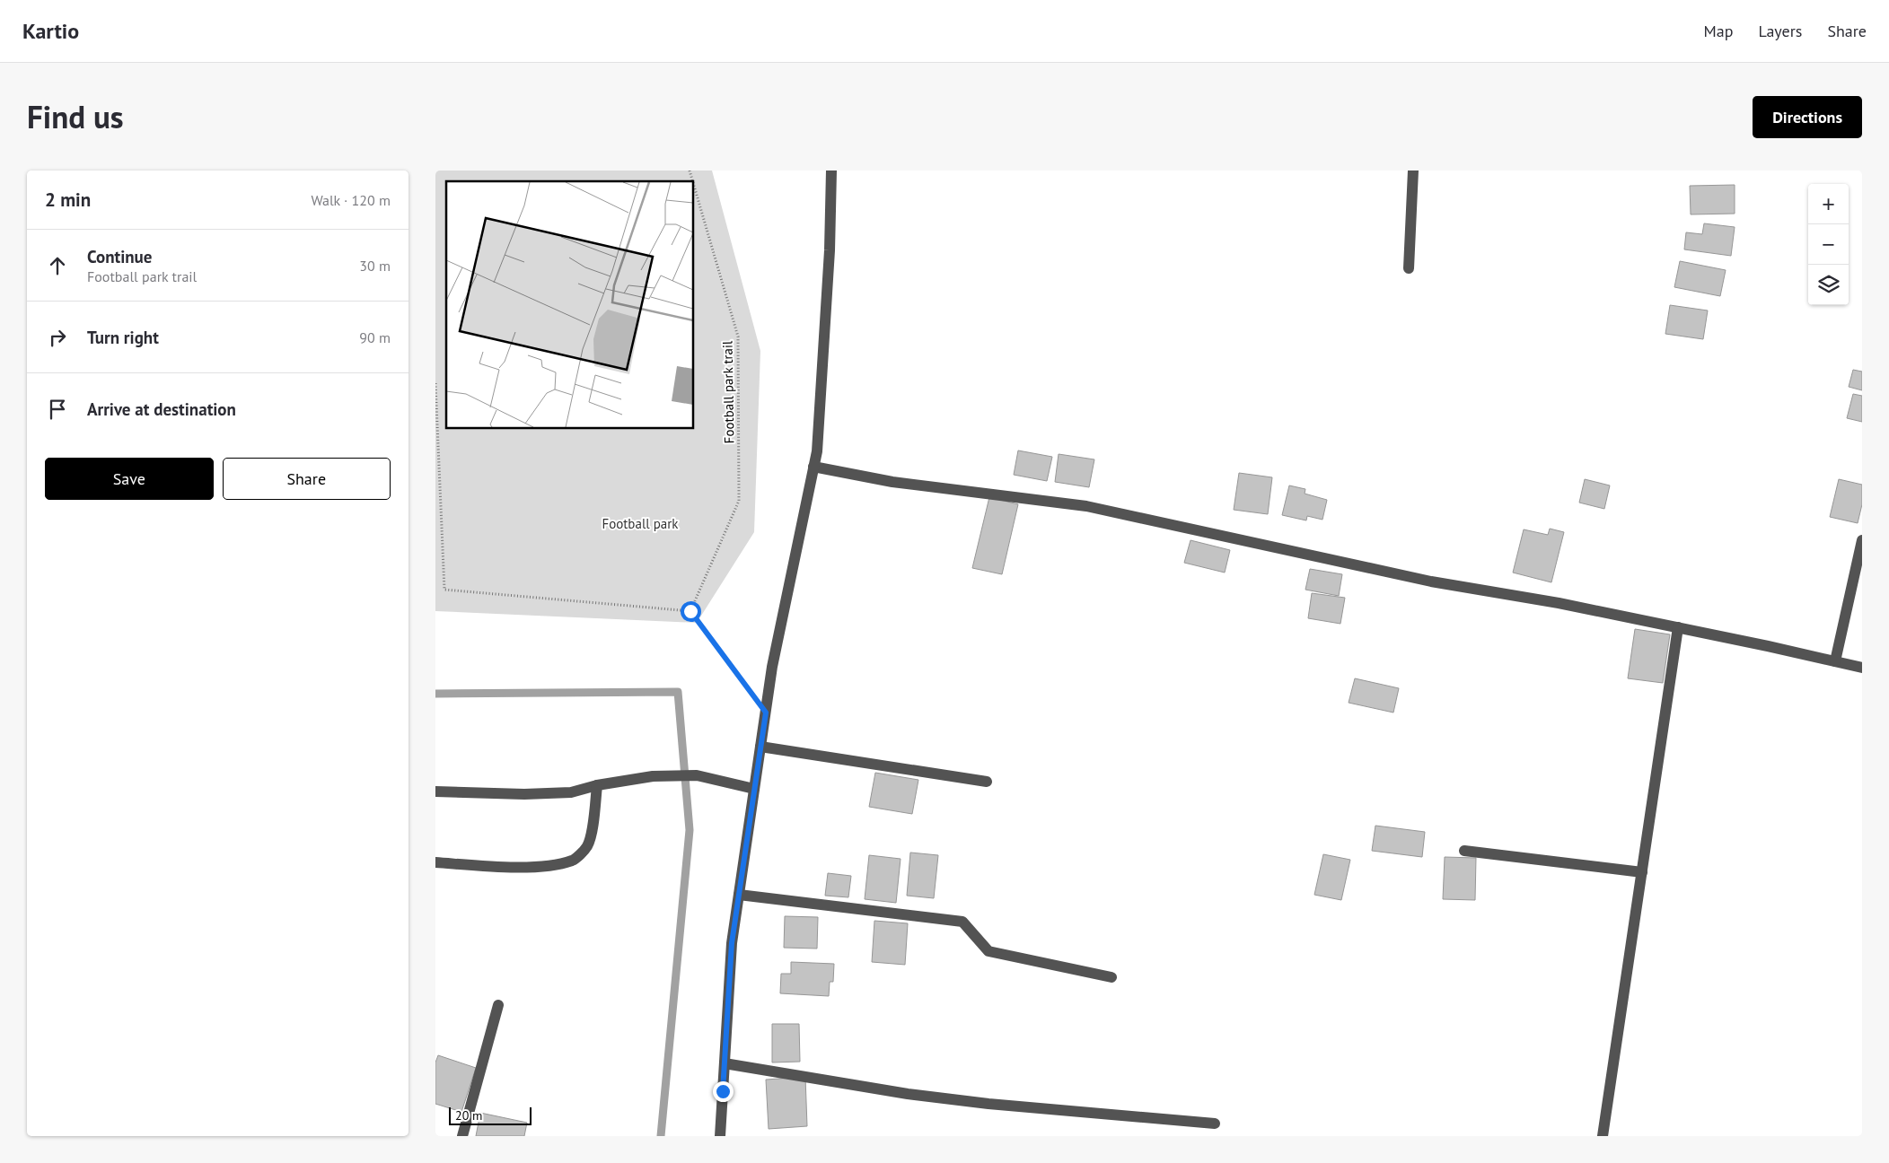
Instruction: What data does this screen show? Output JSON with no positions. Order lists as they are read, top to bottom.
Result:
{
  "streets": {
    "path": ["Football park trail"]
  },
  "parks": ["Football park"],
  "scale_bar": "20 m",
  "page": {
    "header": "Kartio",
    "nav": ["Map", "Layers", "Share"],
    "title": "Find us",
    "buttons": [
      "Directions",
      ["Save", "Share"]
    ],
    "heading": ["2 min", "Walk · 120 m"],
    "map_buttons": ["+", "−"],
    "list": [
      ["Continue", "Football park trail", "30 m"],
      ["Turn right", "90 m"],
      "Arrive at destination"
    ],
    "scale": "20 m"
  }
}
